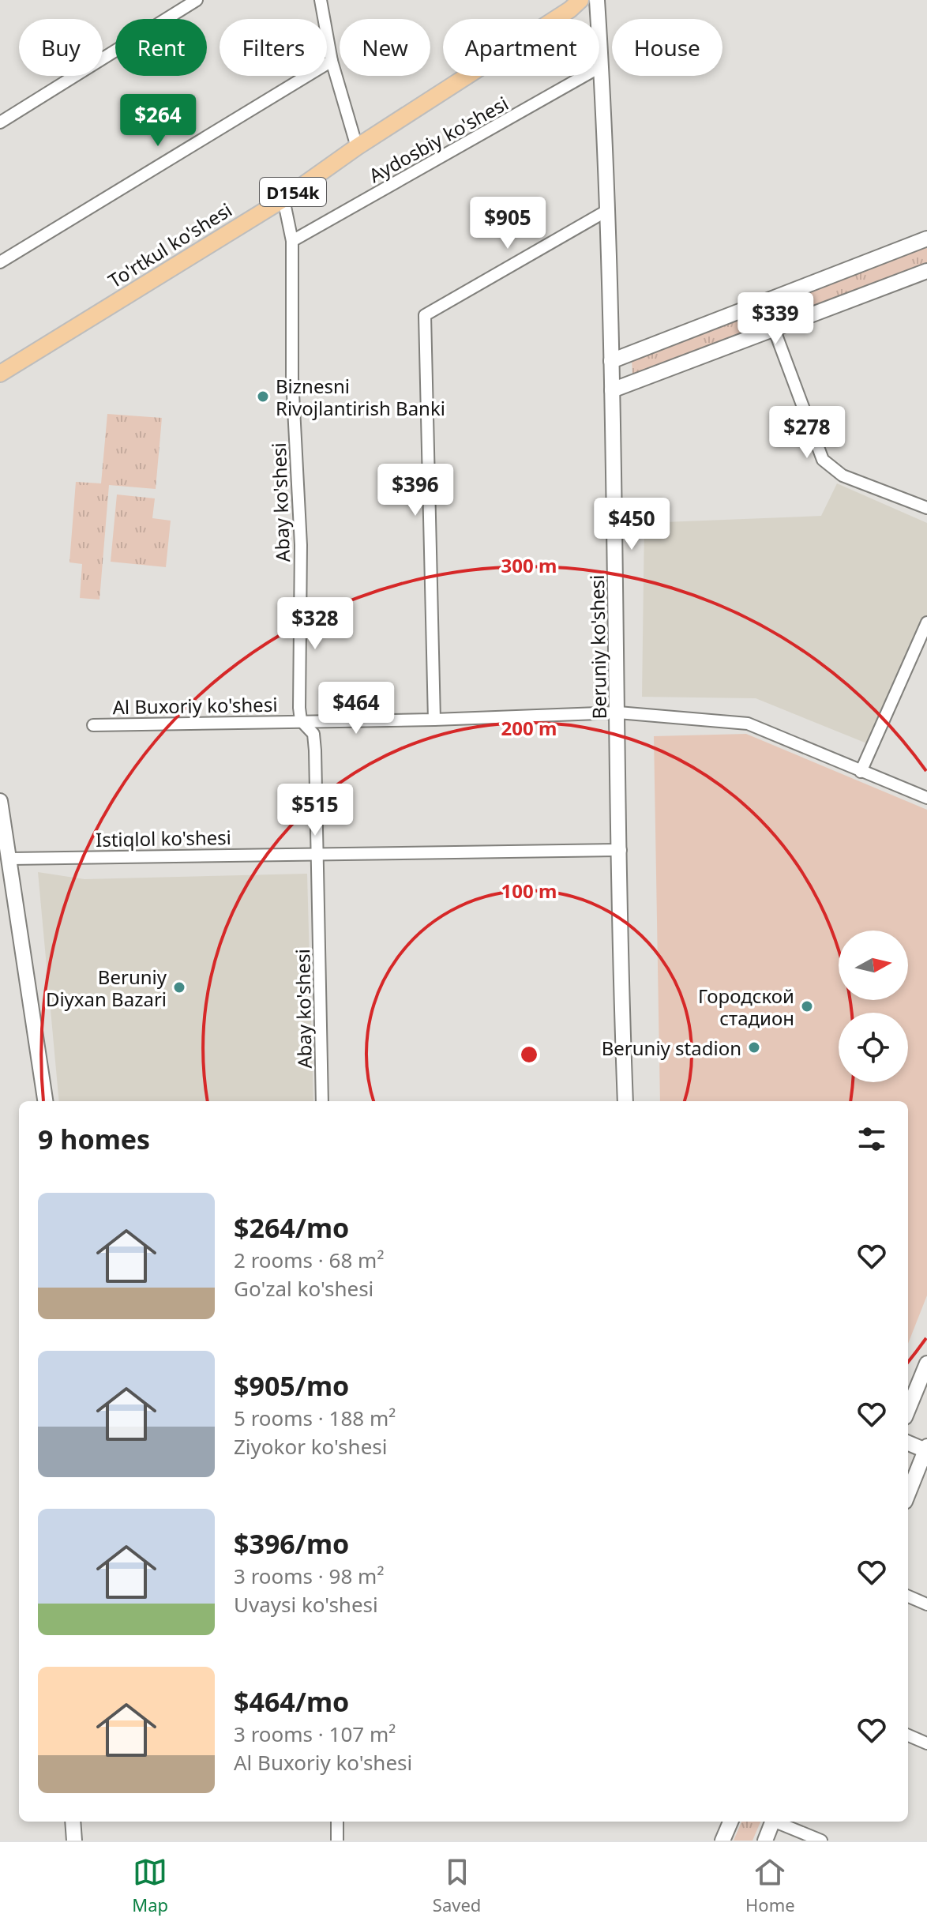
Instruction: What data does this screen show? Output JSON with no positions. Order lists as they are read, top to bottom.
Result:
{
  "streets": {
    "main road": ["D154k", "To'rtkul ko'shesi"],
    "street": [
      "Aydosbiy ko'shesi",
      "Abay ko'shesi",
      "Beruniy ko'shesi",
      "Al Buxoriy ko'shesi",
      "Istiqlol ko'shesi"
    ]
  },
  "crossings": [
    ["Aydosbiy ko'shesi", "Abay ko'shesi"],
    ["Aydosbiy ko'shesi", "Beruniy ko'shesi"],
    ["To'rtkul ko'shesi", "Abay ko'shesi"],
    ["Abay ko'shesi", "Al Buxoriy ko'shesi"],
    ["Abay ko'shesi", "Istiqlol ko'shesi"],
    ["Beruniy ko'shesi", "Al Buxoriy ko'shesi"],
    ["Beruniy ko'shesi", "Istiqlol ko'shesi"]
  ],
  "places": [
    "Biznesni Rivojlantirish Banki",
    "Beruniy Diyxan Bazari",
    "Городской стадион",
    "Beruniy stadion"
  ],
  "north": "right",
  "page": {
    "chip": [
      "Buy",
      "Rent",
      "Filters",
      "New",
      "Apartment",
      "House"
    ],
    "price": [
      "$264",
      "$905",
      "$339",
      "$278",
      "$396",
      "$450",
      "$328",
      "$464",
      "$515"
    ],
    "heading": "9 homes",
    "list": [
      {
        "name": "$264/mo",
        "note": "2 rooms · 68 m² · Go'zal ko'shesi"
      },
      {
        "name": "$905/mo",
        "note": "5 rooms · 188 m² · Ziyokor ko'shesi"
      },
      {
        "name": "$396/mo",
        "note": "3 rooms · 98 m² · Uvaysi ko'shesi"
      },
      {
        "name": "$464/mo",
        "note": "3 rooms · 107 m² · Al Buxoriy ko'shesi"
      }
    ],
    "tabs": ["Map", "Saved", "Home"]
  },
  "rings": ["300 m", "200 m", "100 m"]
}
